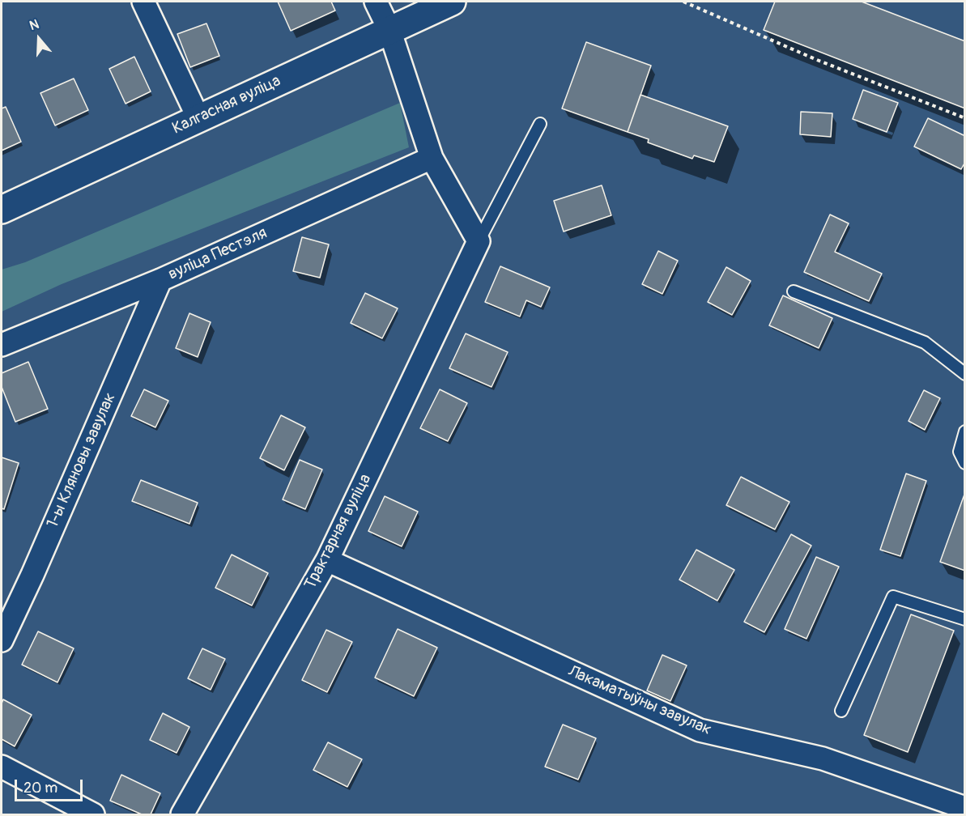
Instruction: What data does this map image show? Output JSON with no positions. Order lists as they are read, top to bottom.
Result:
{
  "streets": {
    "street": [
      "Калгасная вуліца",
      "вуліца Пестэля",
      "1-ы Кляновы завулак",
      "Трактарная вуліца",
      "Лакаматыўны завулак"
    ]
  },
  "crossings": [
    ["вуліца Пестэля", "1-ы Кляновы завулак"],
    ["Трактарная вуліца", "Лакаматыўны завулак"]
  ],
  "scale_bar": "20 m",
  "north": "top"
}
